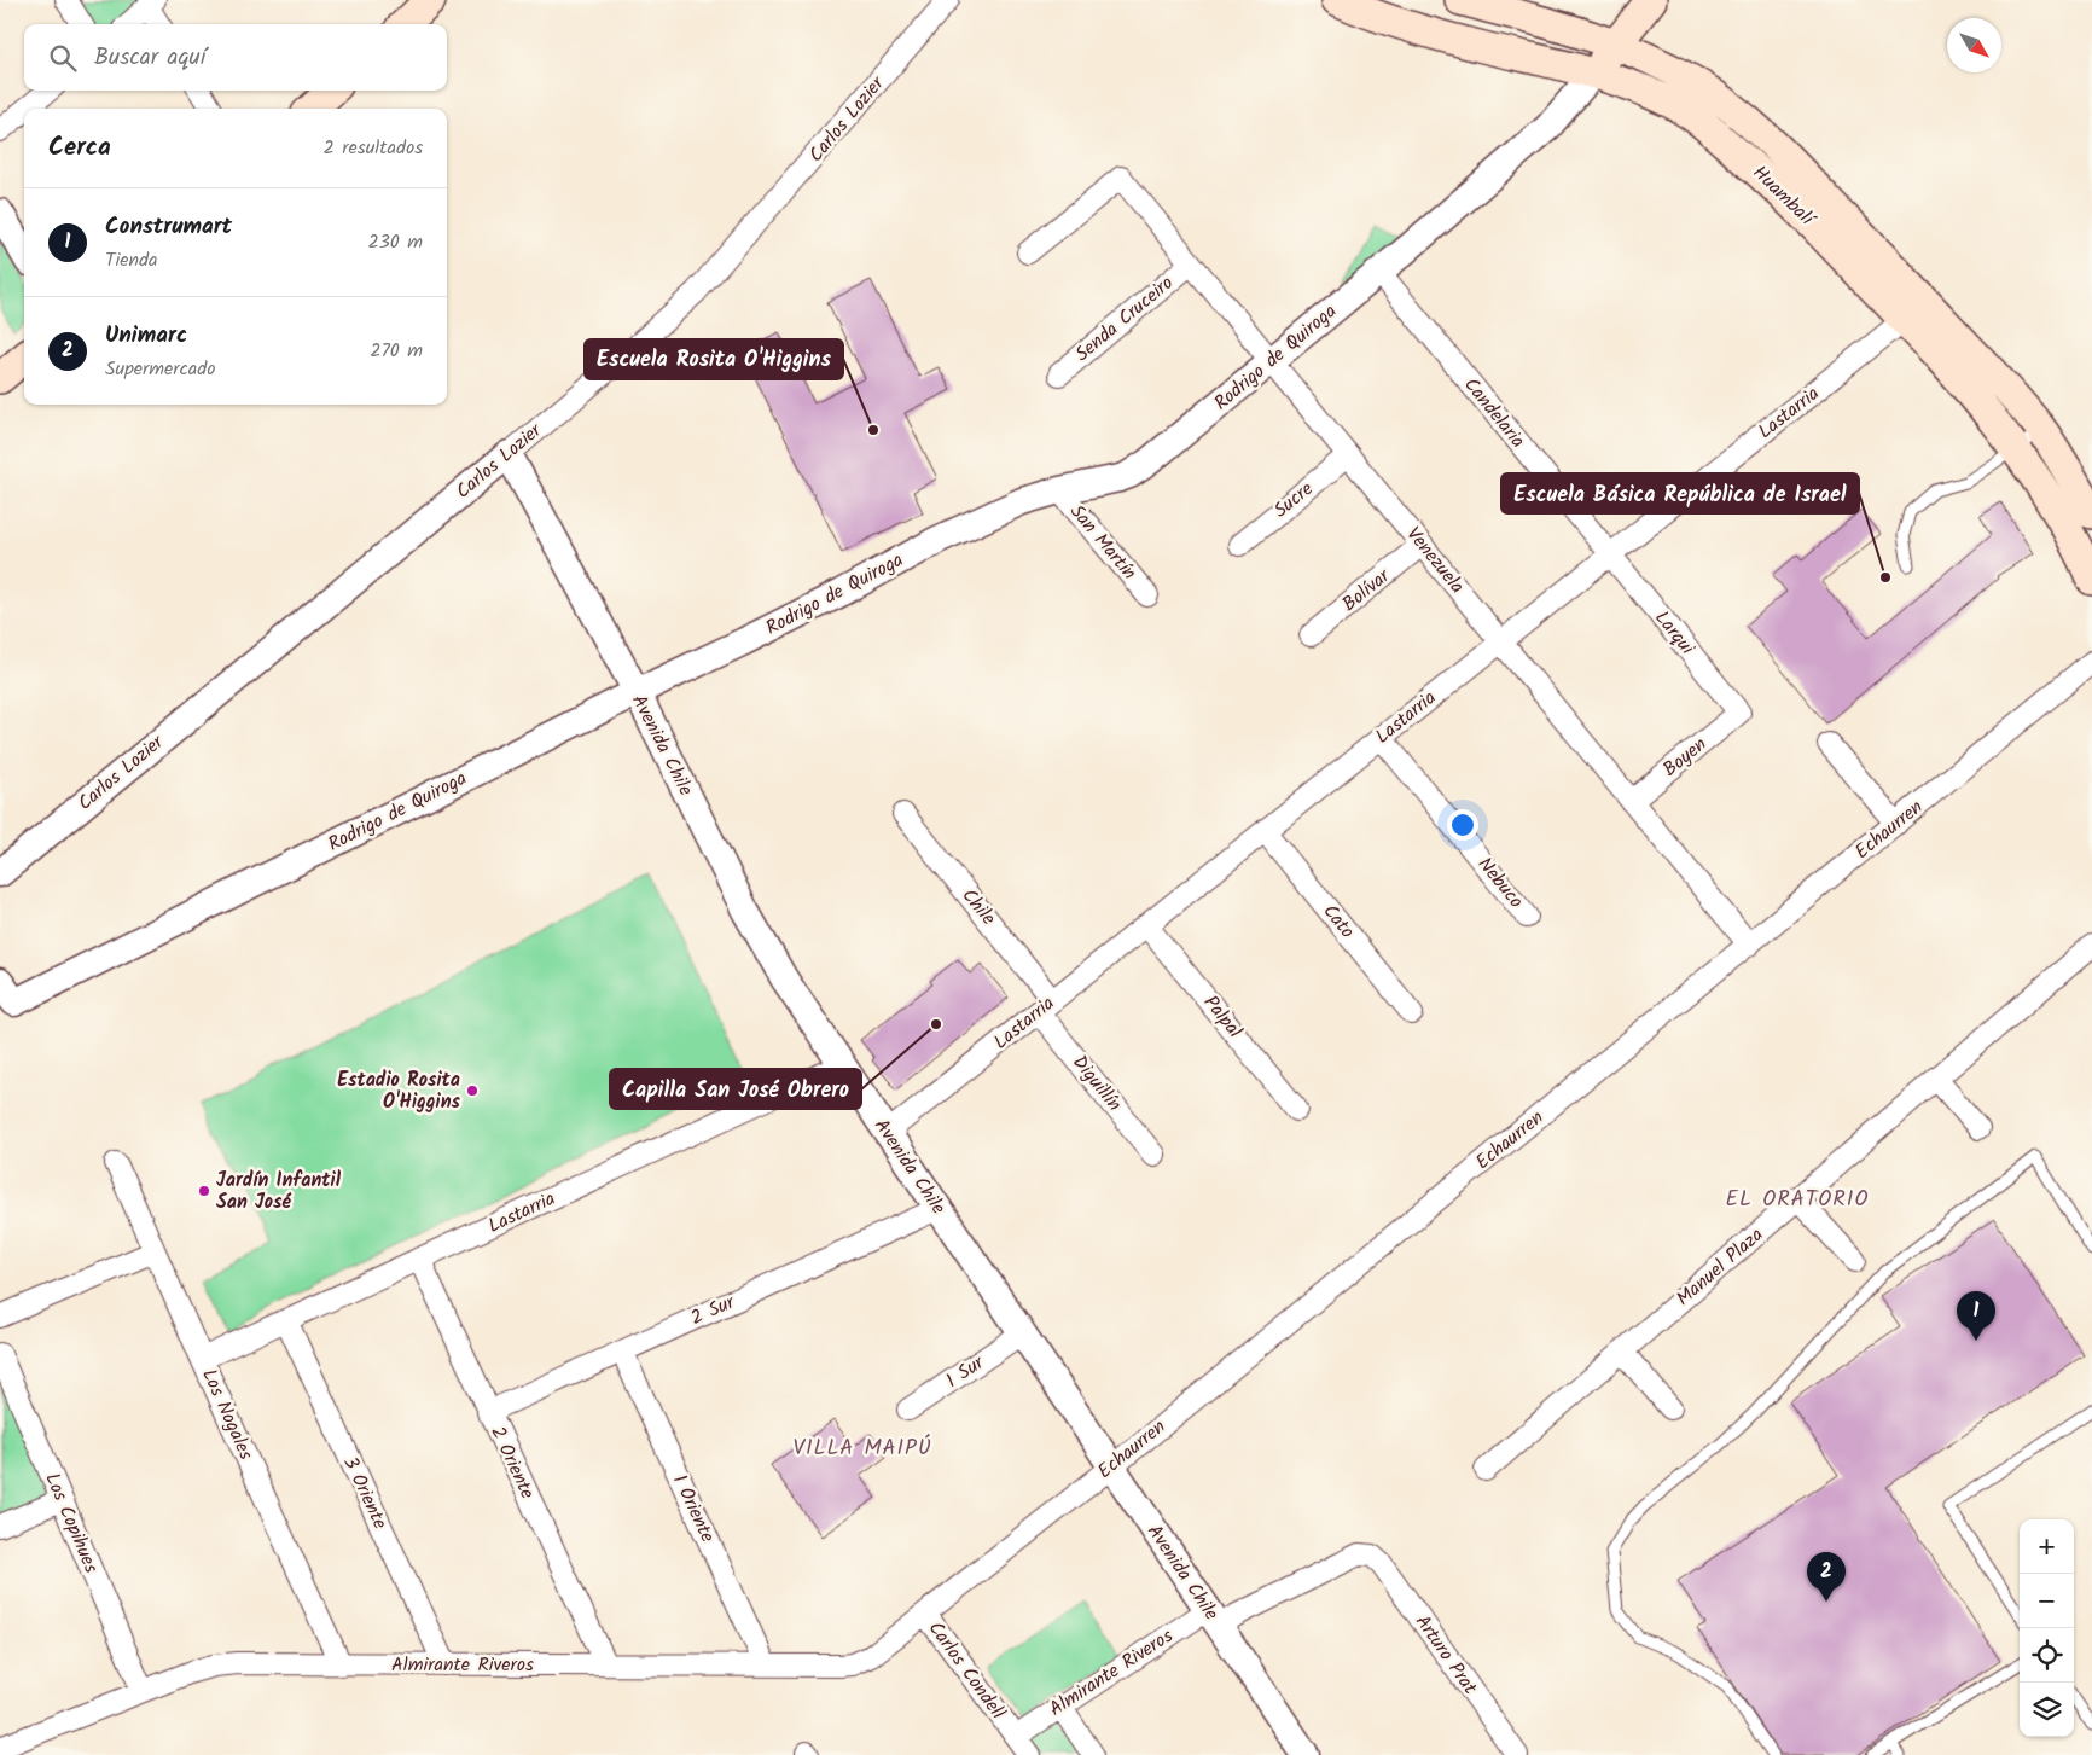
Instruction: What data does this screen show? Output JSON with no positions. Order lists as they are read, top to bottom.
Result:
{
  "streets": {
    "main road": ["Huambalí"],
    "street": [
      "Carlos Lozier",
      "Senda Cruceiro",
      "Rodrigo de Quiroga",
      "Candelaria",
      "Lastarria",
      "Sucre",
      "San Martín",
      "Venezuela",
      "Bolívar",
      "Larqui",
      "Avenida Chile",
      "Boyen",
      "Echaurren",
      "Nebuco",
      "Chile",
      "Cato",
      "Palpal",
      "Diguillín",
      "Manuel Plaza",
      "2 Sur",
      "1 Sur",
      "Los Nogales",
      "2 Oriente",
      "3 Oriente",
      "1 Oriente",
      "Los Copihues",
      "Arturo Prat",
      "Almirante Riveros",
      "Carlos Condell"
    ]
  },
  "crossings": [
    ["Carlos Lozier", "Avenida Chile"],
    ["Huambalí", "Rodrigo de Quiroga"],
    ["Huambalí", "Lastarria"],
    ["Senda Cruceiro", "Venezuela"],
    ["Rodrigo de Quiroga", "Candelaria"],
    ["Rodrigo de Quiroga", "San Martín"],
    ["Rodrigo de Quiroga", "Venezuela"],
    ["Rodrigo de Quiroga", "Avenida Chile"],
    ["Candelaria", "Lastarria"],
    ["Candelaria", "Larqui"],
    ["Lastarria", "Venezuela"],
    ["Lastarria", "Larqui"],
    ["Lastarria", "Avenida Chile"],
    ["Lastarria", "Nebuco"],
    ["Lastarria", "Chile"],
    ["Lastarria", "Cato"],
    ["Lastarria", "Palpal"],
    ["Lastarria", "Diguillín"],
    ["Lastarria", "Los Nogales"],
    ["Lastarria", "2 Oriente"],
    ["Lastarria", "3 Oriente"],
    ["Sucre", "Venezuela"],
    ["Venezuela", "Bolívar"],
    ["Venezuela", "Boyen"],
    ["Venezuela", "Echaurren"],
    ["Larqui", "Boyen"],
    ["Avenida Chile", "Echaurren"],
    ["Avenida Chile", "2 Sur"],
    ["Avenida Chile", "1 Sur"],
    ["Avenida Chile", "Almirante Riveros"],
    ["Echaurren", "Almirante Riveros"],
    ["Echaurren", "Carlos Condell"],
    ["Chile", "Diguillín"],
    ["2 Sur", "2 Oriente"],
    ["2 Sur", "1 Oriente"],
    ["Los Nogales", "Almirante Riveros"],
    ["2 Oriente", "Almirante Riveros"],
    ["3 Oriente", "Almirante Riveros"],
    ["1 Oriente", "Almirante Riveros"],
    ["Los Copihues", "Almirante Riveros"],
    ["Arturo Prat", "Almirante Riveros"],
    ["Almirante Riveros", "Carlos Condell"]
  ],
  "districts": ["EL ORATORIO", "VILLA MAIPÚ"],
  "places": [
    "Escuela Rosita O'Higgins",
    "Escuela Básica República de Israel",
    "Capilla San José Obrero",
    "Estadio Rosita O'Higgins",
    "Jardín Infantil San José"
  ],
  "north": "bottom right",
  "page": {
    "search": "Buscar aquí",
    "heading": ["Cerca", "2 resultados"],
    "list": [
      {
        "mark": "1",
        "name": "Construmart",
        "note": "Tienda",
        "value": "230 m"
      },
      {
        "mark": "2",
        "name": "Unimarc",
        "note": "Supermercado",
        "value": "270 m"
      }
    ],
    "pins": ["1", "2"],
    "map_buttons": ["+", "−"]
  }
}
